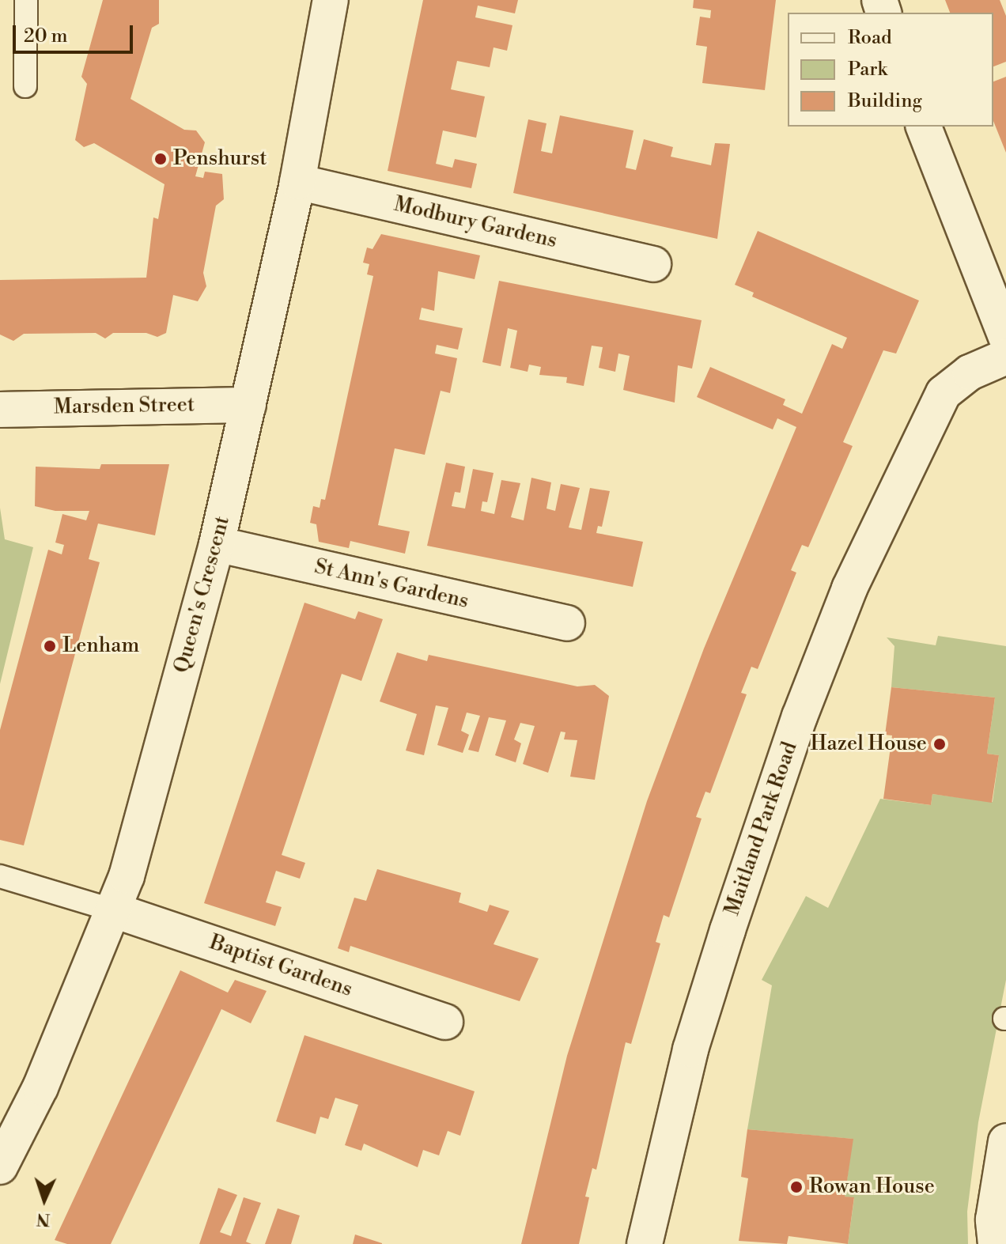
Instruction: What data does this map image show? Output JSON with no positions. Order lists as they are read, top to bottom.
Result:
{
  "streets": {
    "street": [
      "Modbury Gardens",
      "Marsden Street",
      "St Ann's Gardens",
      "Queen's Crescent",
      "Maitland Park Road",
      "Baptist Gardens"
    ]
  },
  "crossings": [
    ["Modbury Gardens", "Queen's Crescent"],
    ["Marsden Street", "Queen's Crescent"],
    ["St Ann's Gardens", "Queen's Crescent"],
    ["Queen's Crescent", "Baptist Gardens"]
  ],
  "places": [
    "Penshurst",
    "Lenham",
    "Hazel House",
    "Rowan House"
  ],
  "legend": ["Road", "Park", "Building"],
  "scale_bar": "20 m",
  "north": "bottom"
}
